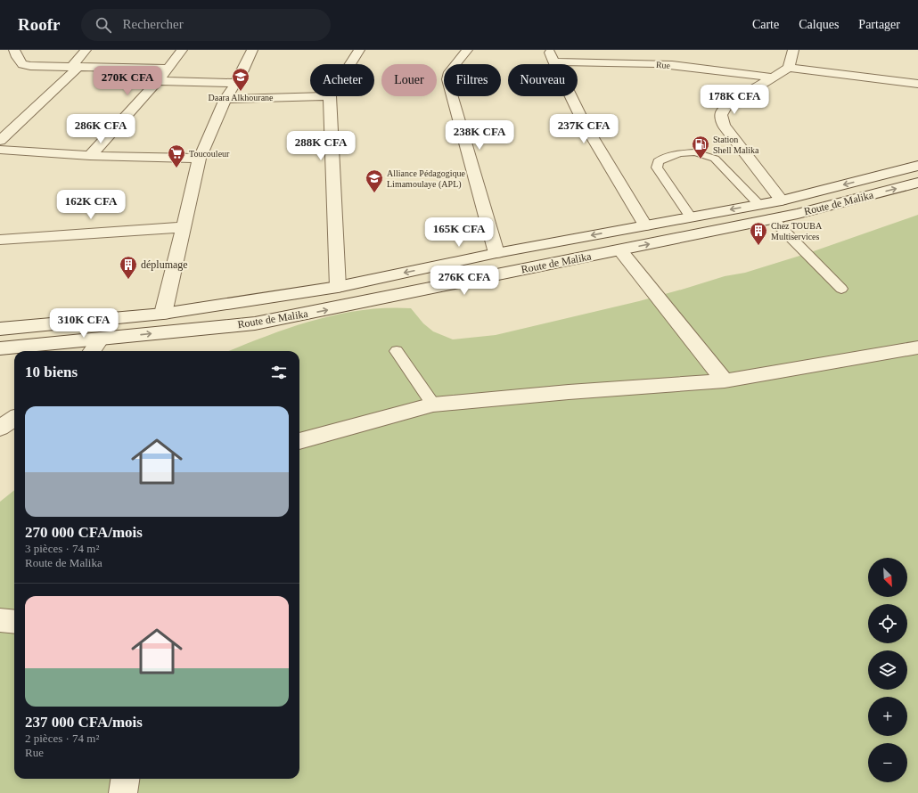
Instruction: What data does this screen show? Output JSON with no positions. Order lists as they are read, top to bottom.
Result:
{
  "streets": {
    "street": ["Rue", "Route de Malika"]
  },
  "places": {
    "school or university": ["Daara Alkhourane", "Alliance Pédagogique Limamoulaye (APL)"],
    "fuel station": ["Station Shell Malika"],
    "supermarket": ["Toucouleur"],
    "building": ["Chez TOUBA Multiservices", "déplumage"]
  },
  "north": "bottom right",
  "page": {
    "header": "Roofr",
    "search": "Rechercher",
    "nav": ["Carte", "Calques", "Partager"],
    "chip": [
      "Acheter",
      "Louer",
      "Filtres",
      "Nouveau"
    ],
    "price": [
      "270K CFA",
      "178K CFA",
      "286K CFA",
      "237K CFA",
      "238K CFA",
      "288K CFA",
      "162K CFA",
      "165K CFA",
      "276K CFA",
      "310K CFA"
    ],
    "heading": "10 biens",
    "list": [
      {
        "name": "270 000 CFA/mois",
        "note": "3 pièces · 74 m² · Route de Malika"
      },
      {
        "name": "237 000 CFA/mois",
        "note": "2 pièces · 74 m² · Rue"
      }
    ],
    "map_buttons": ["+", "−"]
  }
}
